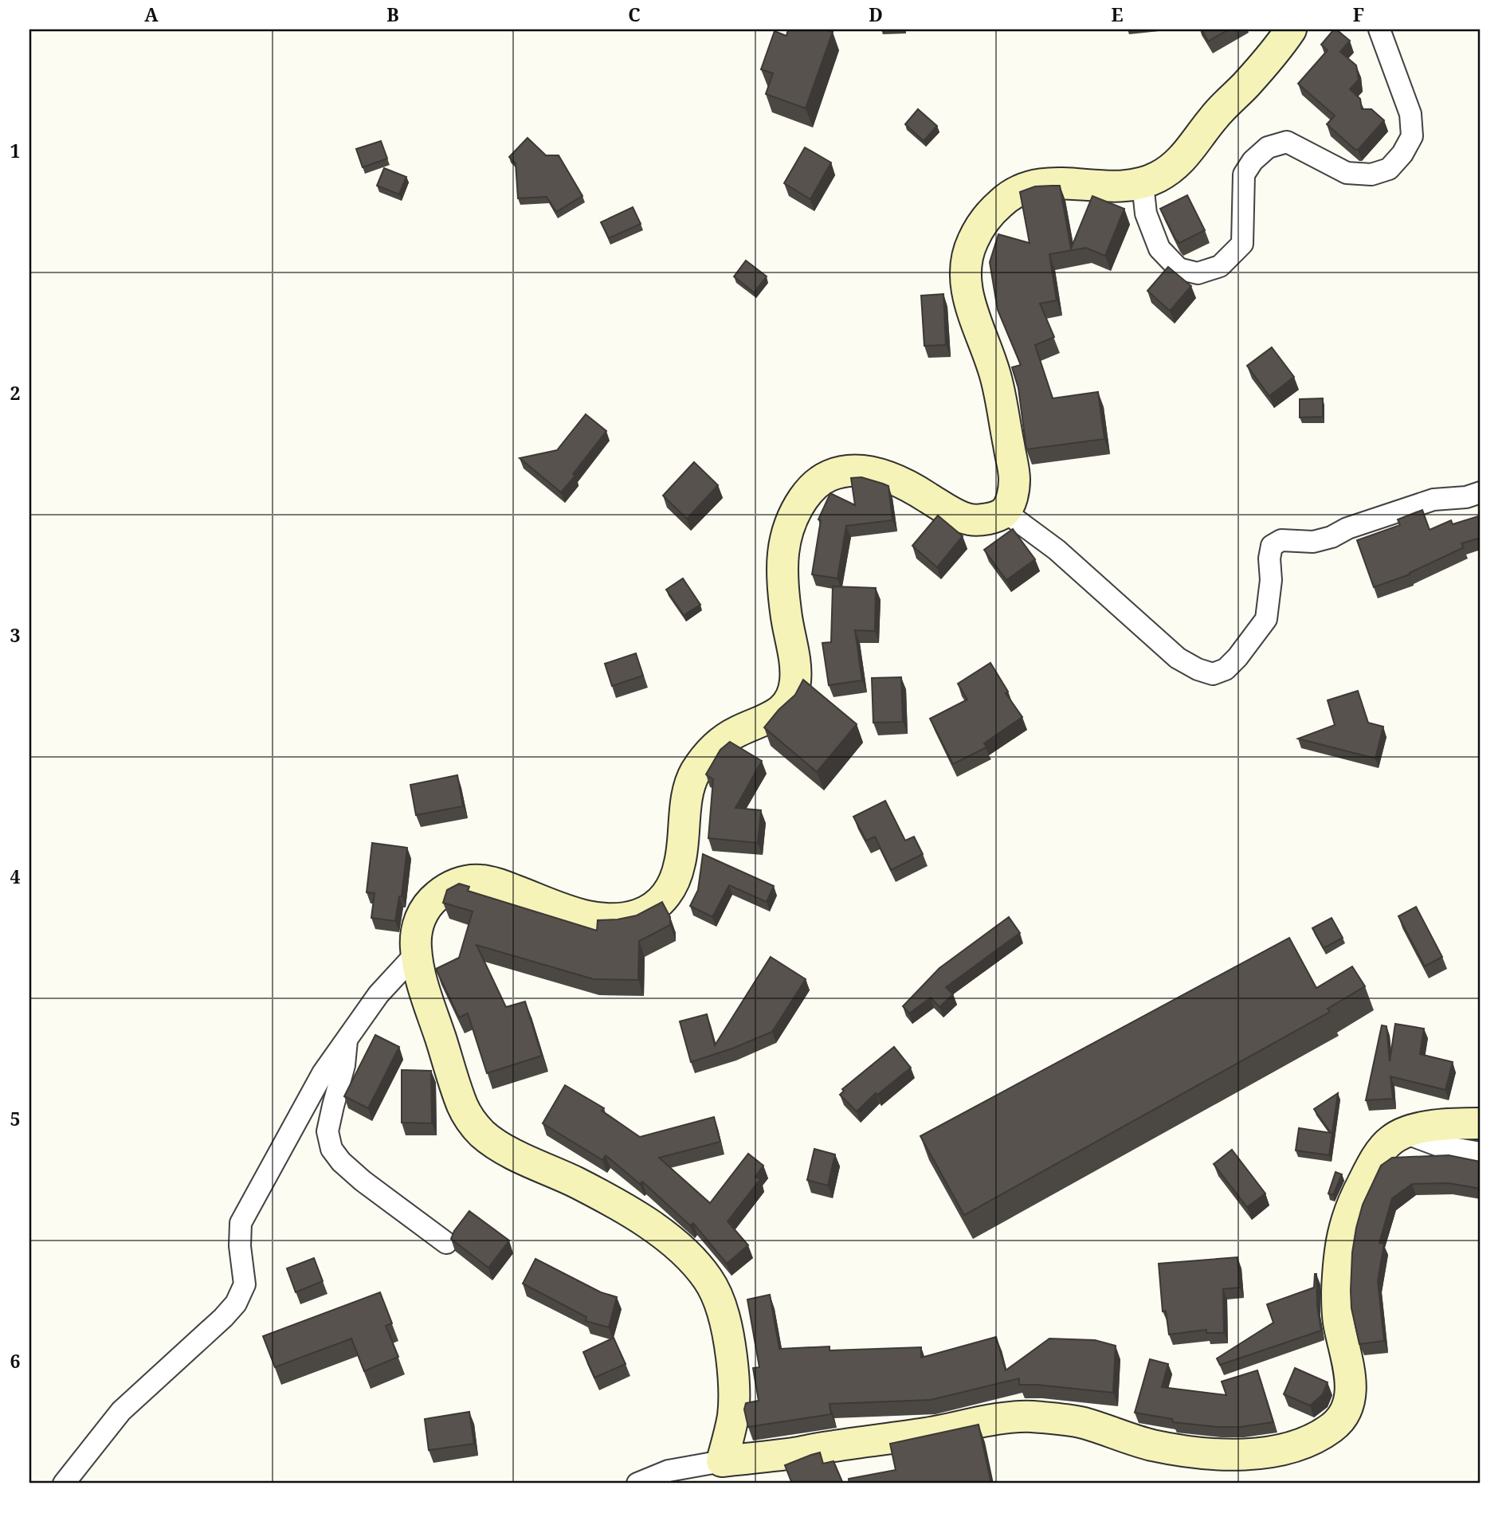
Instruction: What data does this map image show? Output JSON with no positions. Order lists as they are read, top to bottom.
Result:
{
  "grid": {
    "columns": [
      "A",
      "B",
      "C",
      "D",
      "E",
      "F"
    ],
    "rows": [
      "1",
      "2",
      "3",
      "4",
      "5",
      "6"
    ]
  }
}
